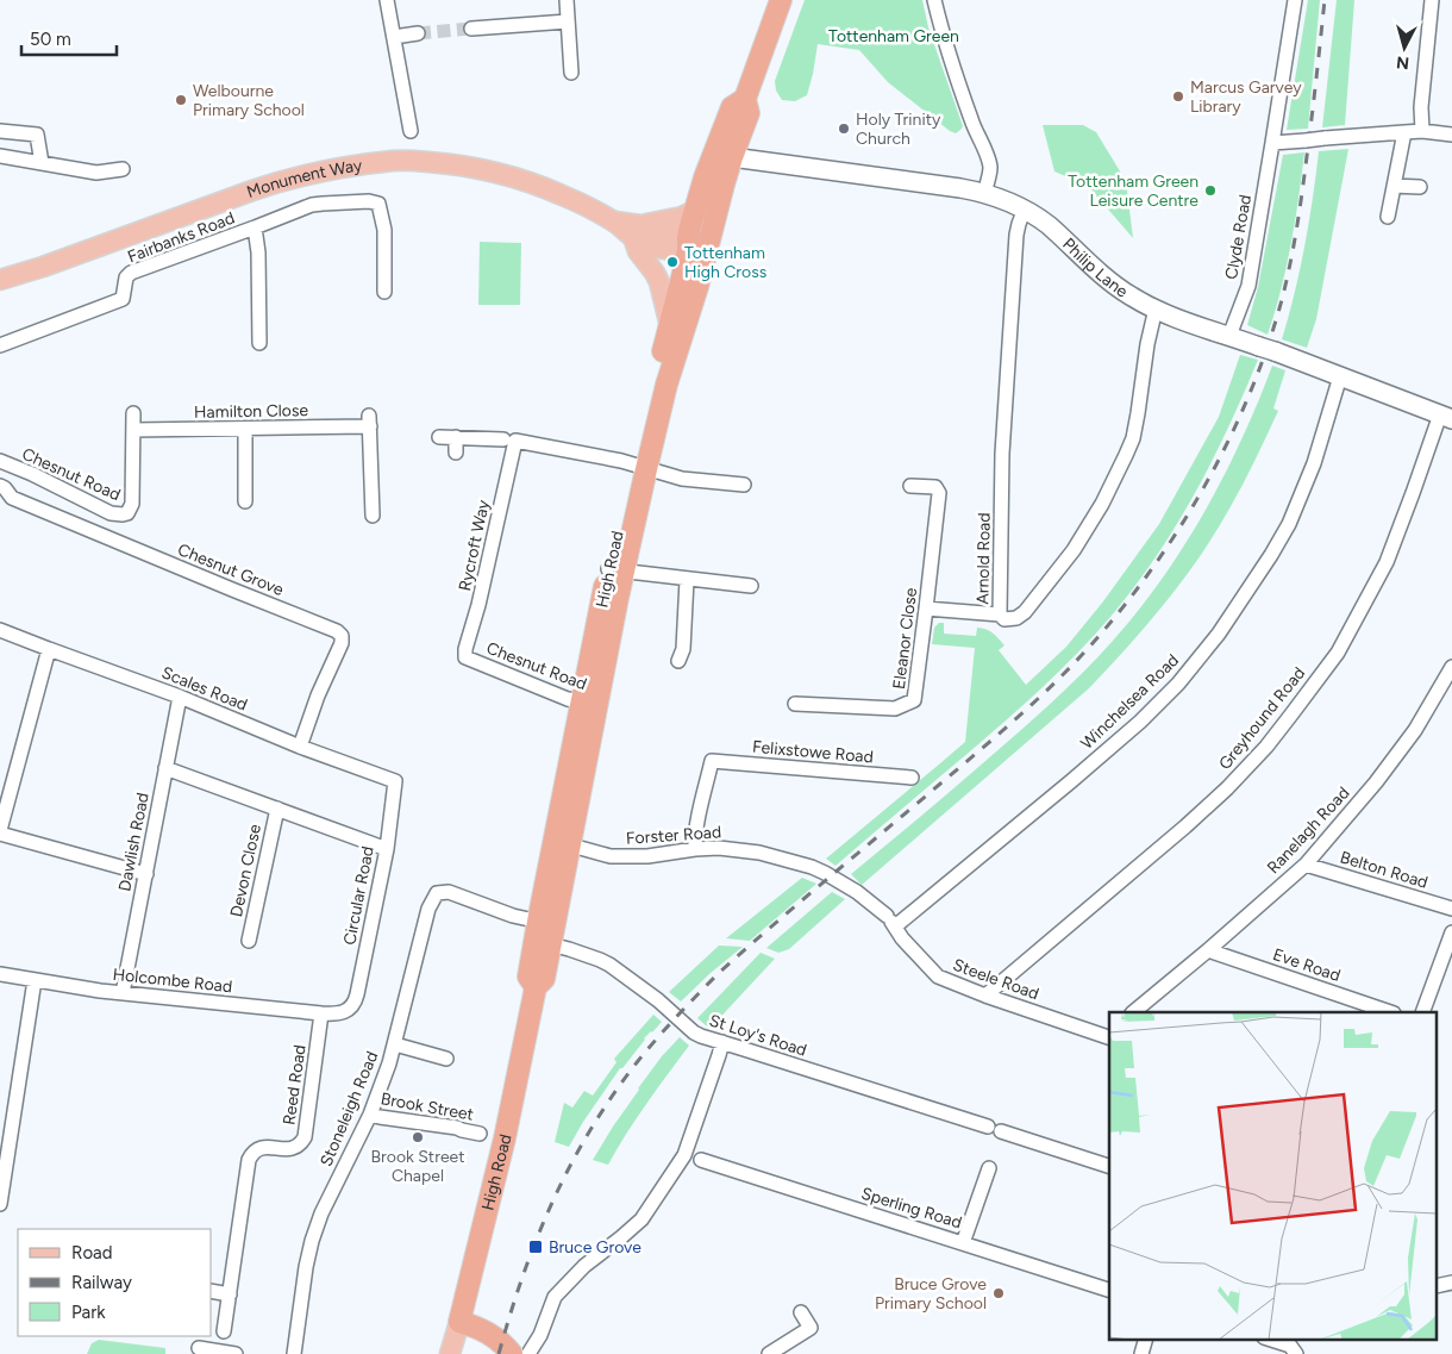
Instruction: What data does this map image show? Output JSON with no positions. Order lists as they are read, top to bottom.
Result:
{
  "streets": {
    "highway": ["High Road"],
    "main road": ["Monument Way", "Philip Lane"],
    "street": [
      "Fairbanks Road",
      "Clyde Road",
      "Hamilton Close",
      "Chesnut Road",
      "Rycroft Way",
      "Arnold Road",
      "Chesnut Grove",
      "Eleanor Close",
      "Scales Road",
      "Winchelsea Road",
      "Greyhound Road",
      "Felixstowe Road",
      "Ranelagh Road",
      "Forster Road",
      "Dawlish Road",
      "Belton Road",
      "Devon Close",
      "Circular Road",
      "Eve Road",
      "Steele Road",
      "Holcombe Road",
      "St Loy's Road",
      "Reed Road",
      "Brook Street",
      "Stoneleigh Road",
      "Sperling Road"
    ]
  },
  "crossings": [
    ["Monument Way", "High Road"],
    ["Clyde Road", "Philip Lane"],
    ["Philip Lane", "Arnold Road"],
    ["Philip Lane", "High Road"],
    ["Philip Lane", "Winchelsea Road"],
    ["Philip Lane", "Greyhound Road"],
    ["Hamilton Close", "Chesnut Road"],
    ["Chesnut Road", "Rycroft Way"],
    ["Chesnut Road", "High Road"],
    ["Chesnut Grove", "Scales Road"],
    ["High Road", "Forster Road"],
    ["High Road", "St Loy's Road"],
    ["High Road", "Stoneleigh Road"],
    ["Scales Road", "Dawlish Road"],
    ["Scales Road", "Circular Road"],
    ["Winchelsea Road", "Forster Road"],
    ["Winchelsea Road", "Steele Road"],
    ["Greyhound Road", "Steele Road"],
    ["Felixstowe Road", "Forster Road"],
    ["Ranelagh Road", "Belton Road"],
    ["Ranelagh Road", "Eve Road"],
    ["Forster Road", "Steele Road"],
    ["Dawlish Road", "Devon Close"],
    ["Dawlish Road", "Holcombe Road"],
    ["Devon Close", "Circular Road"],
    ["Circular Road", "Holcombe Road"],
    ["Holcombe Road", "Reed Road"],
    ["St Loy's Road", "Stoneleigh Road"],
    ["Brook Street", "Stoneleigh Road"]
  ],
  "parks": ["Tottenham Green"],
  "places": {
    "other": [
      "Marcus Garvey Library",
      "Welbourne Primary School",
      "Holy Trinity Church",
      "Tottenham Green Leisure Centre",
      "Tottenham High Cross",
      "Brook Street Chapel",
      "Bruce Grove Primary School"
    ],
    "transit": ["Bruce Grove"]
  },
  "legend": ["Road", "Railway", "Park"],
  "scale_bar": "50 m",
  "north": "bottom"
}
